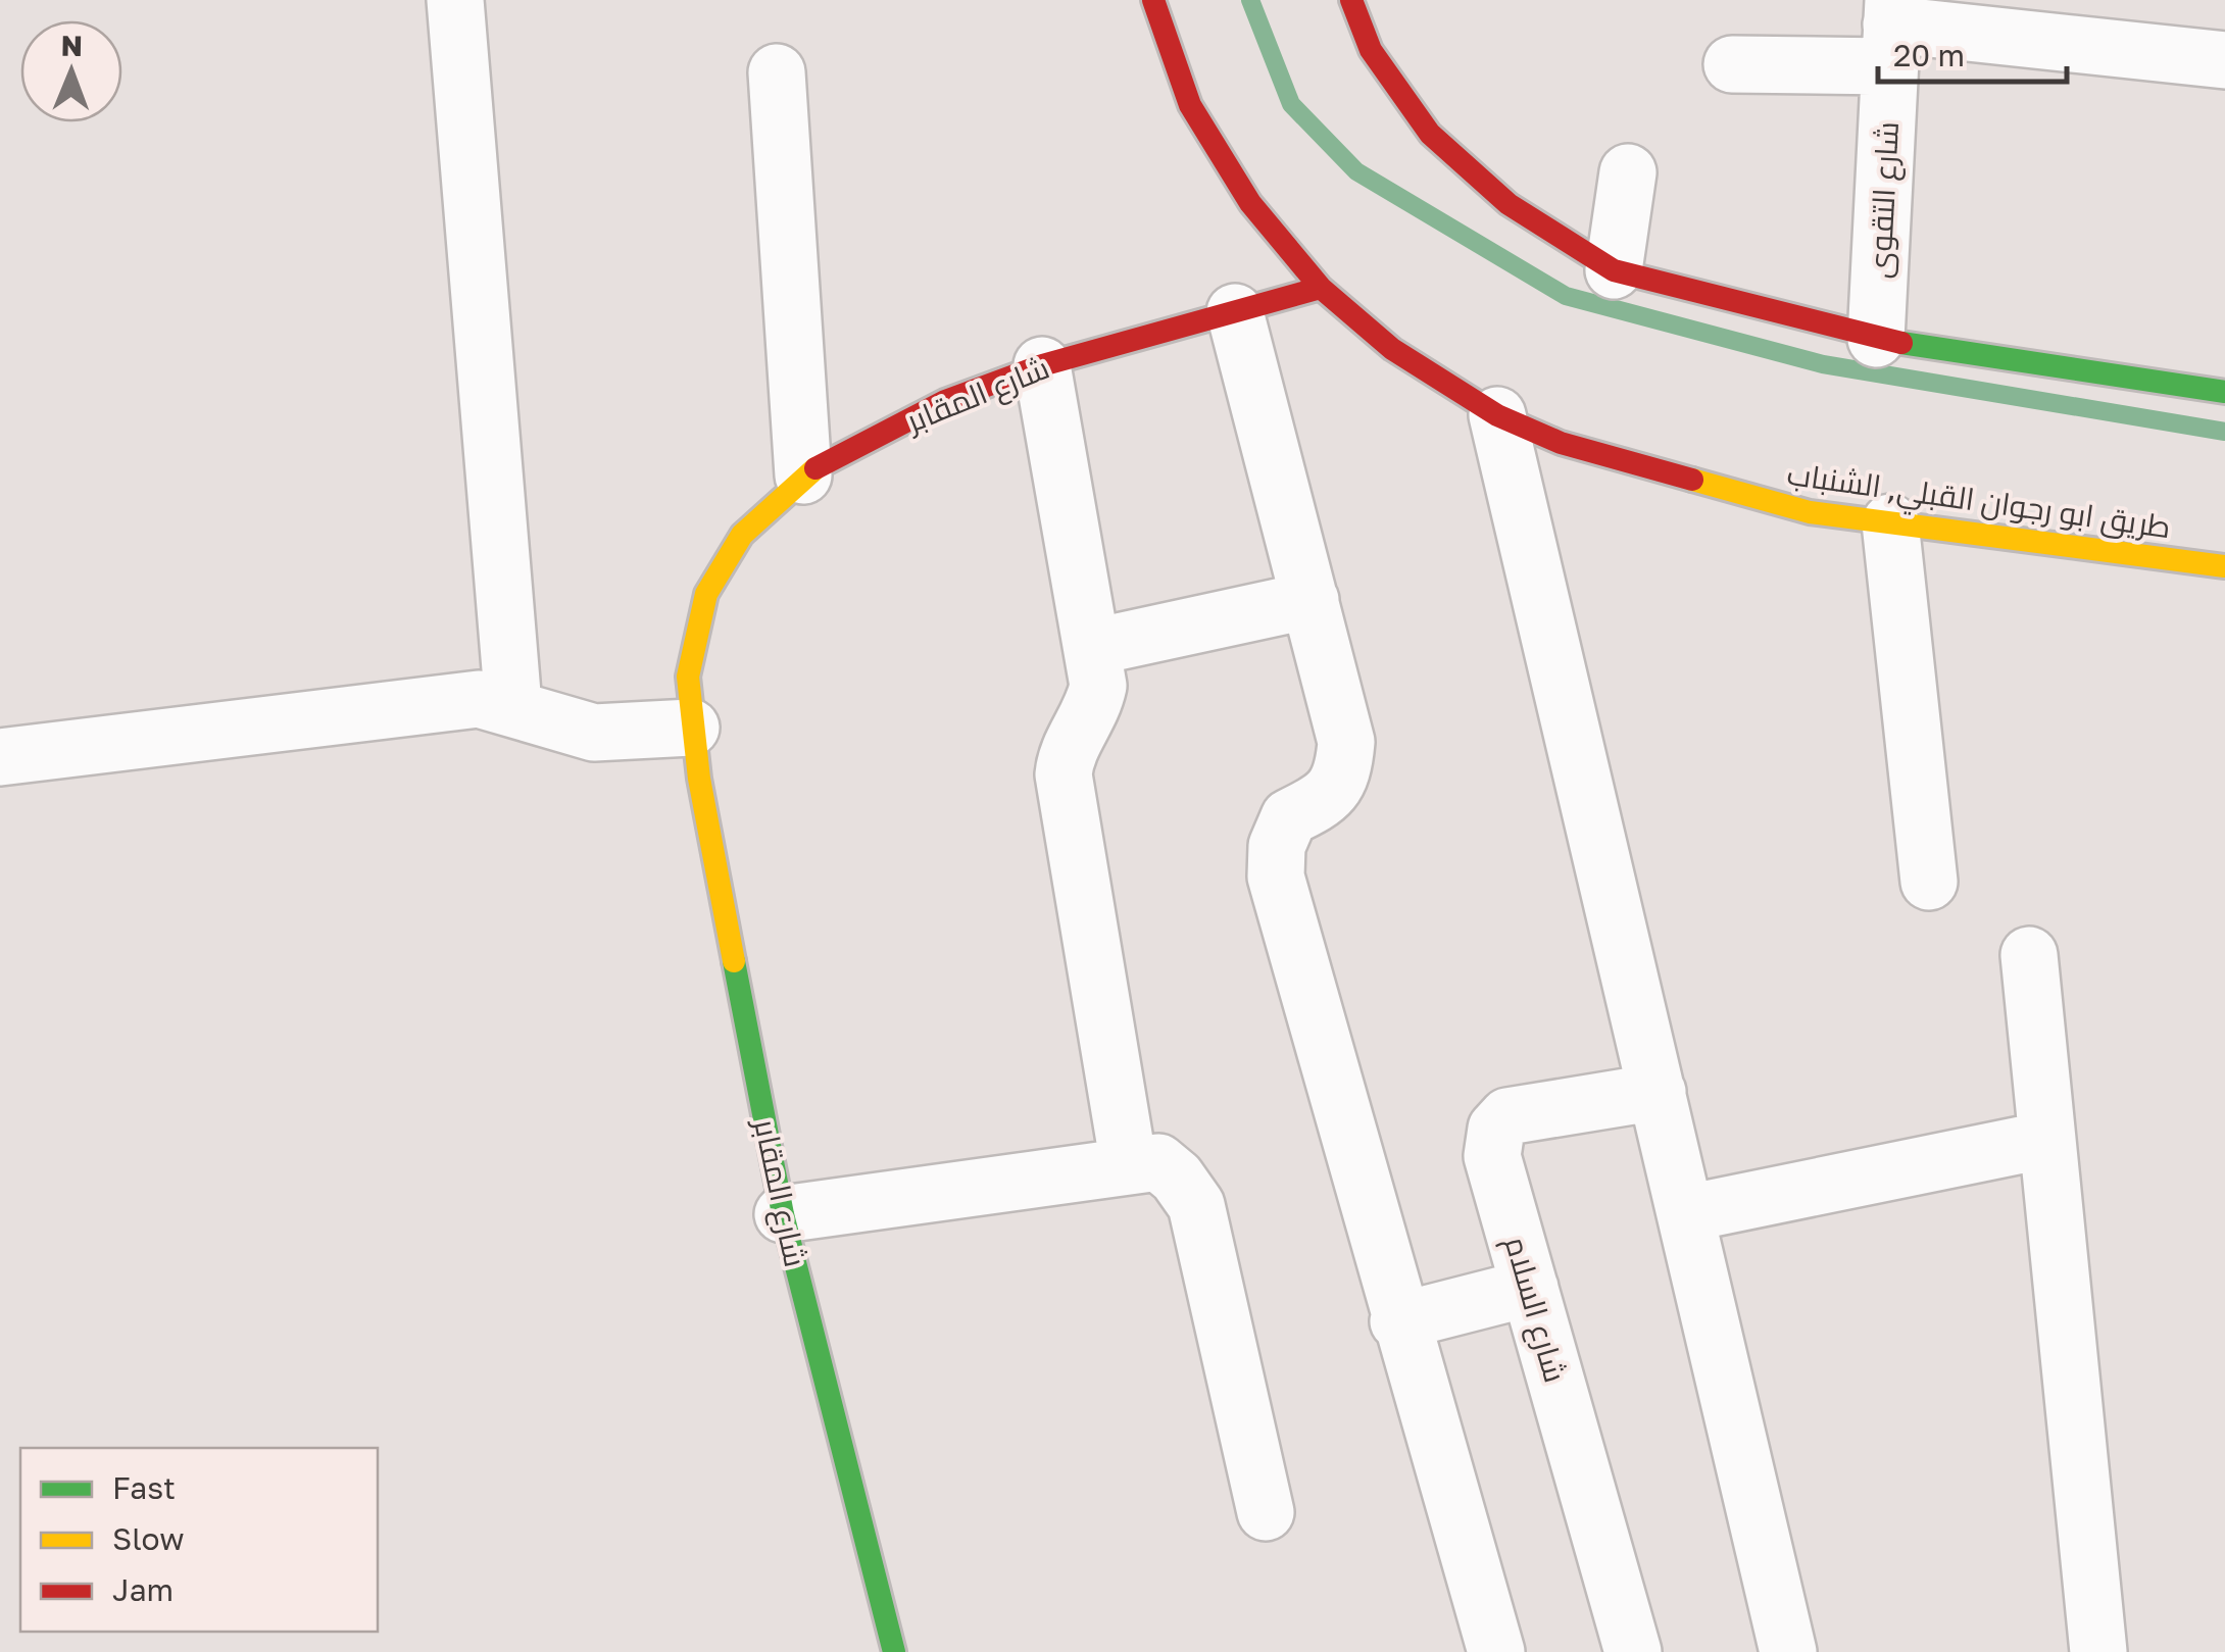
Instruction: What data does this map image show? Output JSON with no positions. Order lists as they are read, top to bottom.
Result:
{
  "streets": {
    "street": [
      "شارع التقوى",
      "شارع المقابر",
      "طريق ابو رجوان القبلي, الشنباب",
      "شارع السلام"
    ]
  },
  "crossings": [
    ["شارع المقابر", "طريق ابو رجوان القبلي, الشنباب"]
  ],
  "legend": ["Fast", "Slow", "Jam"],
  "scale_bar": "20 m",
  "north": "top"
}
